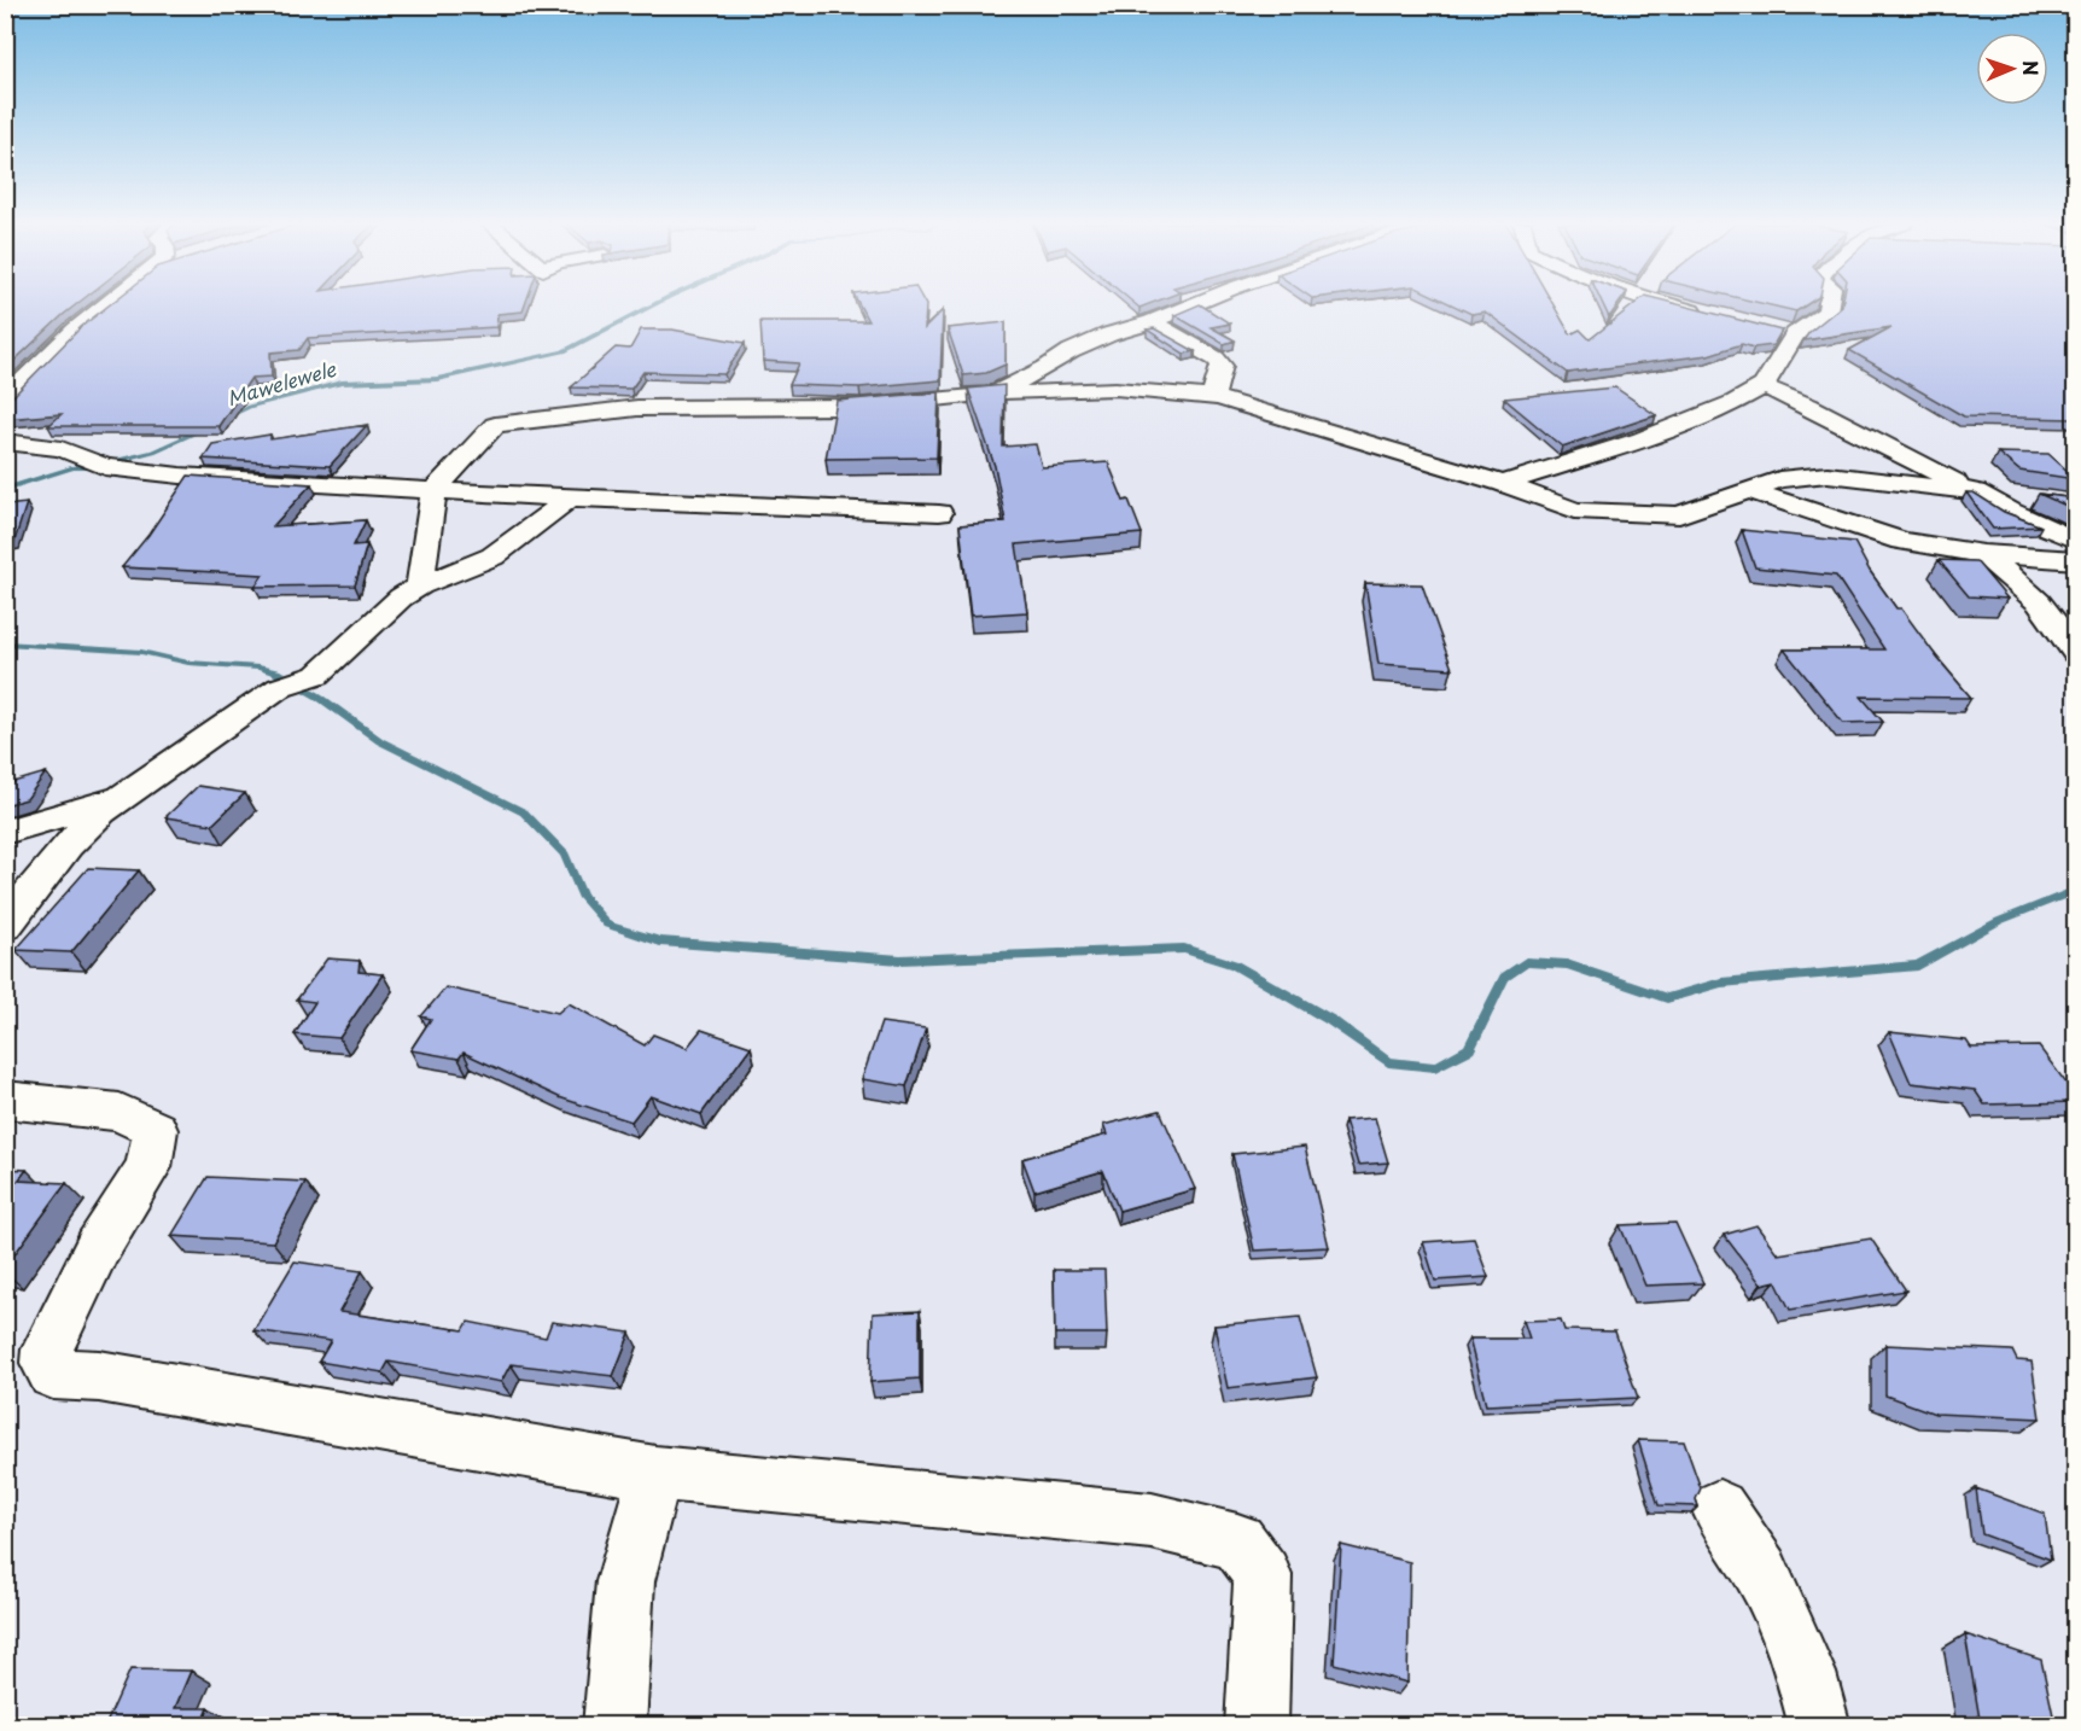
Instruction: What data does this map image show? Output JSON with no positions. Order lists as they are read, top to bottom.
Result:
{
  "water": ["Mawelewele"],
  "north": "right"
}
